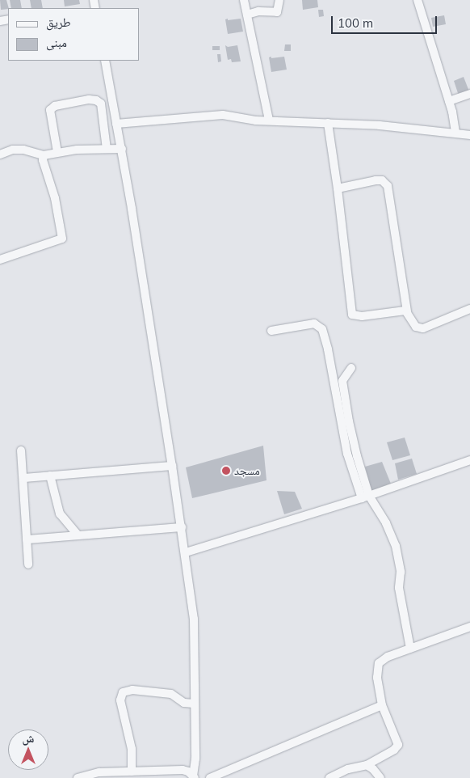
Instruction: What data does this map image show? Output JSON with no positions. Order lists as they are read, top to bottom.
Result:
{
  "places": ["مسجد"],
  "legend": ["طريق", "مبنى"],
  "scale_bar": "100 m",
  "north": "top"
}
